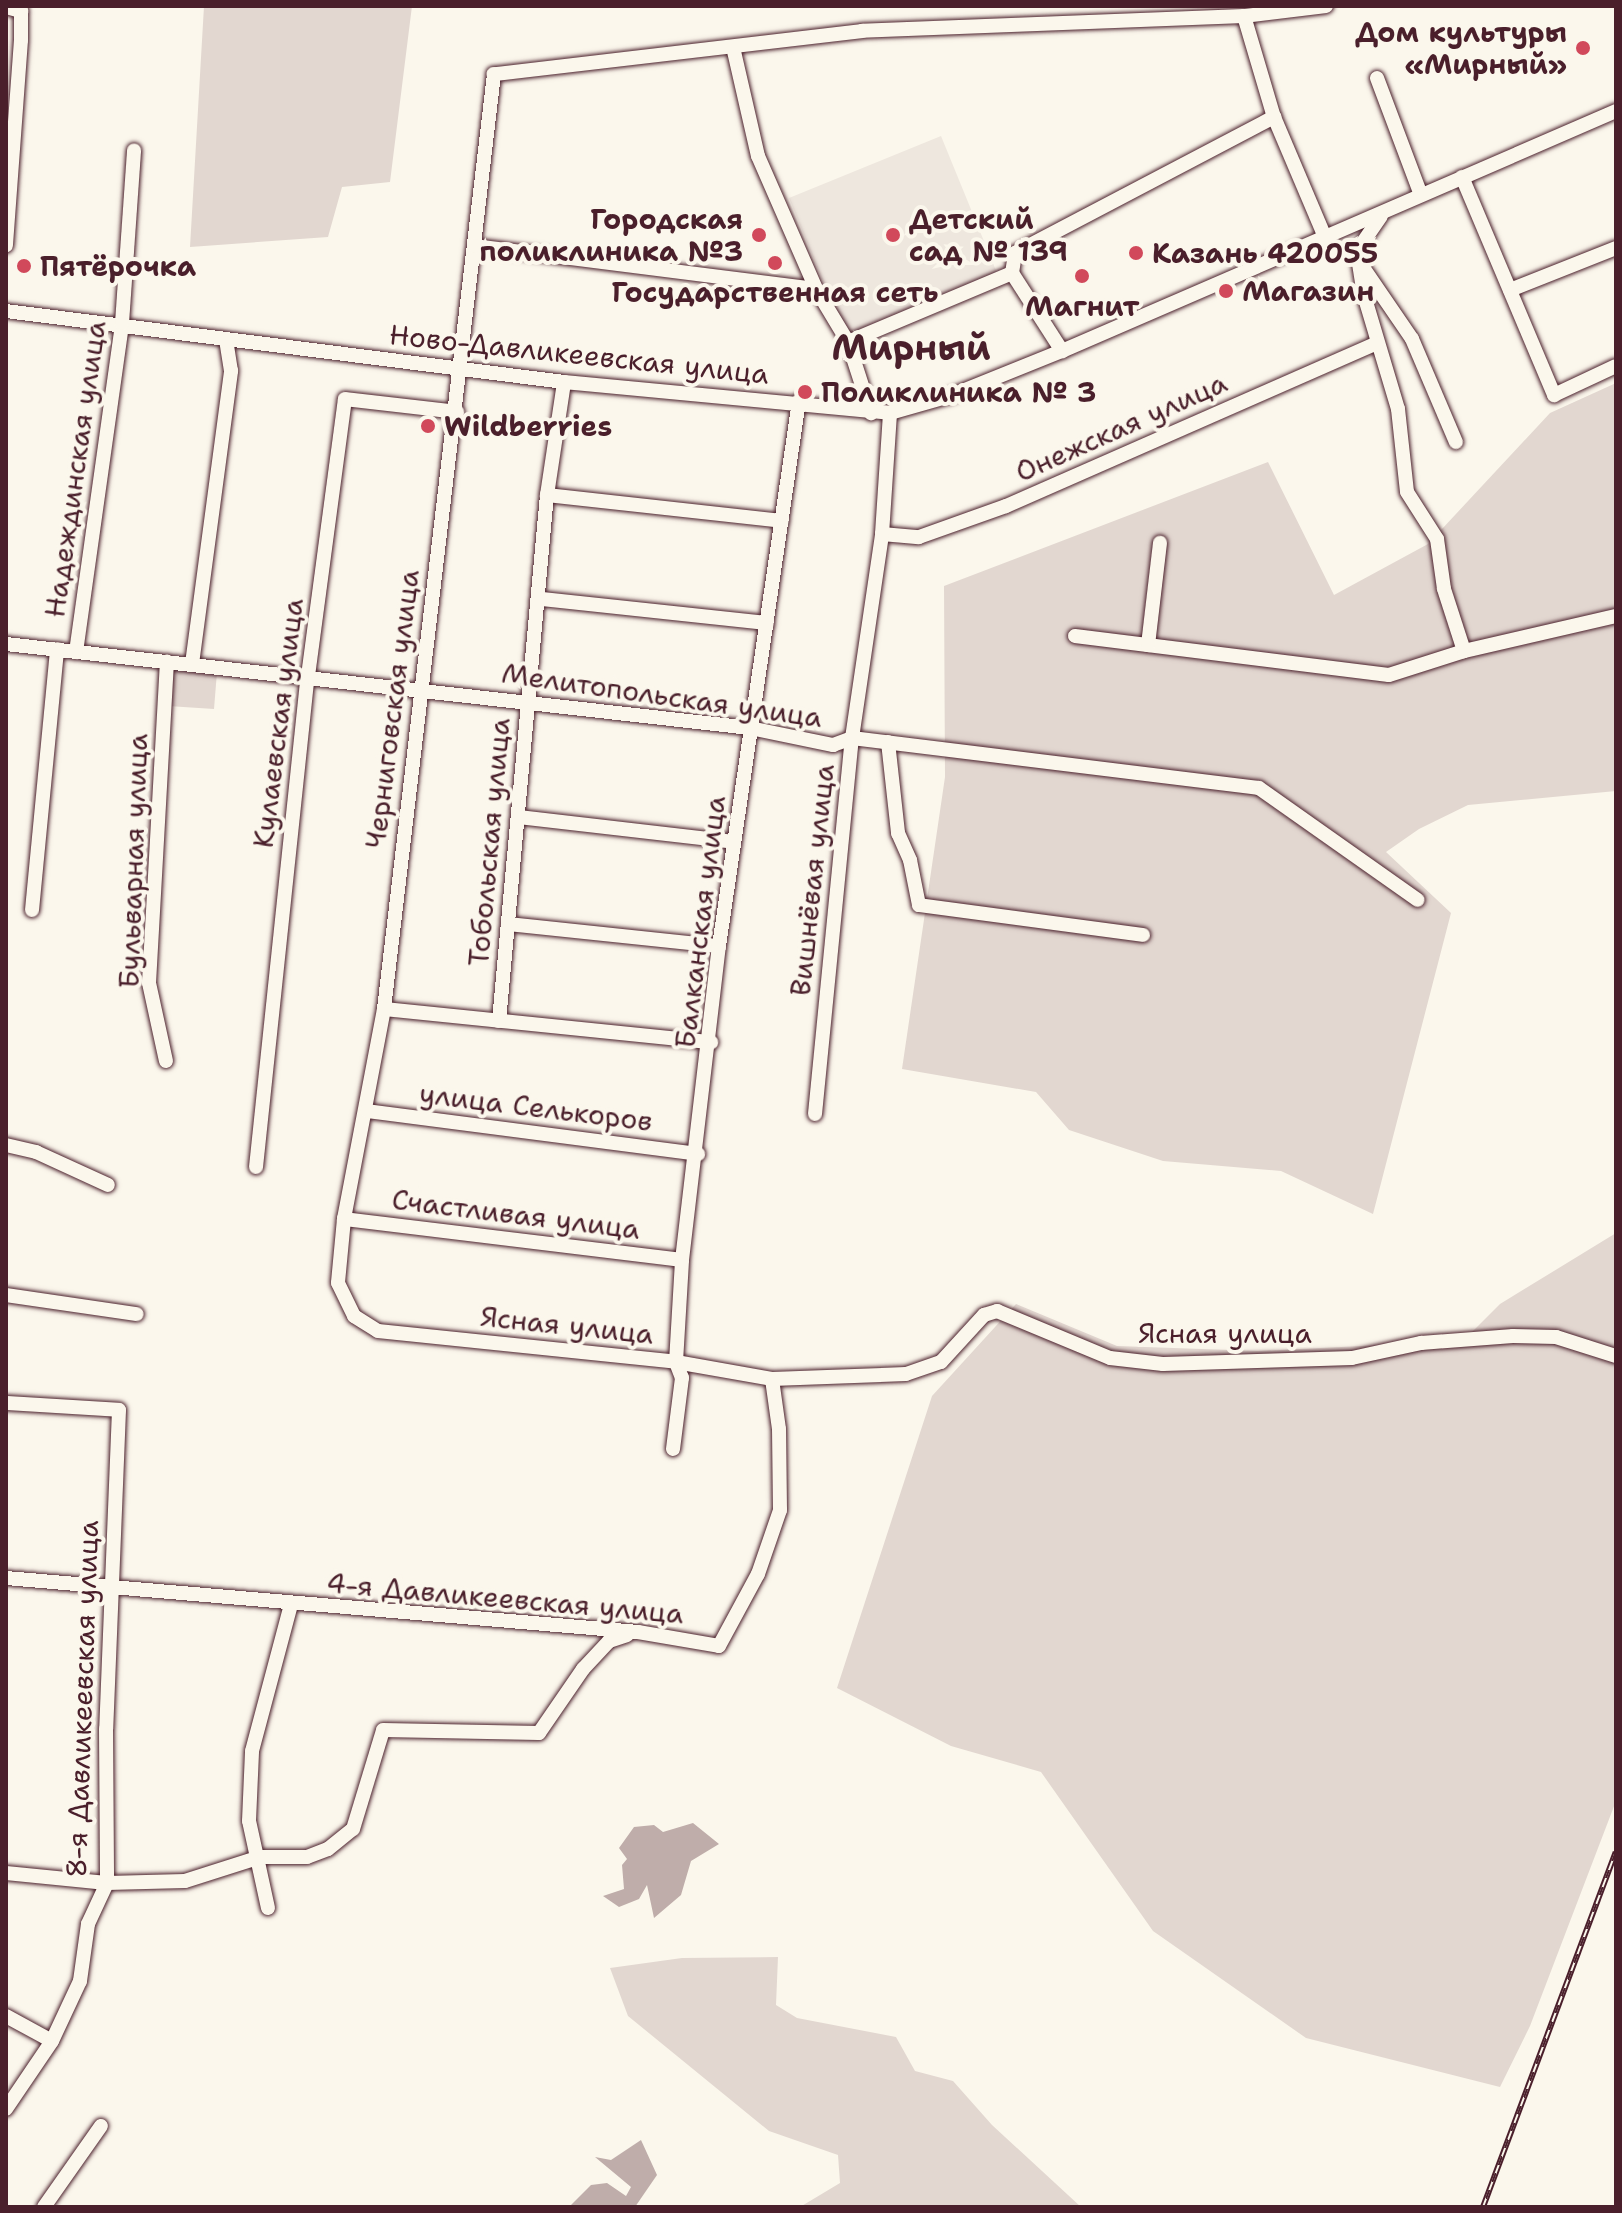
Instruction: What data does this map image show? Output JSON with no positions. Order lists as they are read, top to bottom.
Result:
{
  "streets": {
    "street": [
      "Ново-Давликеевская улица",
      "Онежская улица",
      "Надеждинская улица",
      "Мелитопольская улица",
      "Черниговская улица",
      "Кулаевская улица",
      "Тобольская улица",
      "Бульварная улица",
      "Вишнёвая улица",
      "Балканская улица",
      "улица Селькоров",
      "Счастливая улица",
      "Ясная улица",
      "4-я Давликеевская улица",
      "8-я Давликеевская улица"
    ]
  },
  "crossings": [
    ["Ново-Давликеевская улица", "Надеждинская улица"],
    ["Ново-Давликеевская улица", "Черниговская улица"],
    ["Ново-Давликеевская улица", "Тобольская улица"],
    ["Ново-Давликеевская улица", "Вишнёвая улица"],
    ["Ново-Давликеевская улица", "Балканская улица"],
    ["Онежская улица", "Вишнёвая улица"],
    ["Надеждинская улица", "Мелитопольская улица"],
    ["Мелитопольская улица", "Черниговская улица"],
    ["Мелитопольская улица", "Кулаевская улица"],
    ["Мелитопольская улица", "Тобольская улица"],
    ["Мелитопольская улица", "Бульварная улица"],
    ["Мелитопольская улица", "Вишнёвая улица"],
    ["Мелитопольская улица", "Балканская улица"],
    ["Черниговская улица", "Кулаевская улица"],
    ["Черниговская улица", "улица Селькоров"],
    ["Черниговская улица", "Счастливая улица"],
    ["Черниговская улица", "Ясная улица"],
    ["Балканская улица", "улица Селькоров"],
    ["Балканская улица", "Счастливая улица"],
    ["Балканская улица", "Ясная улица"],
    ["Ясная улица", "4-я Давликеевская улица"],
    ["4-я Давликеевская улица", "8-я Давликеевская улица"]
  ],
  "districts": ["Мирный"],
  "places": [
    "Дом культуры «Мирный»",
    "Городская поликлиника №3",
    "Детский сад № 139",
    "Казань 420055",
    "Государственная сеть",
    "Пятёрочка",
    "Магнит",
    "Магазин",
    "Поликлиника № 3",
    "Wildberries"
  ]
}
